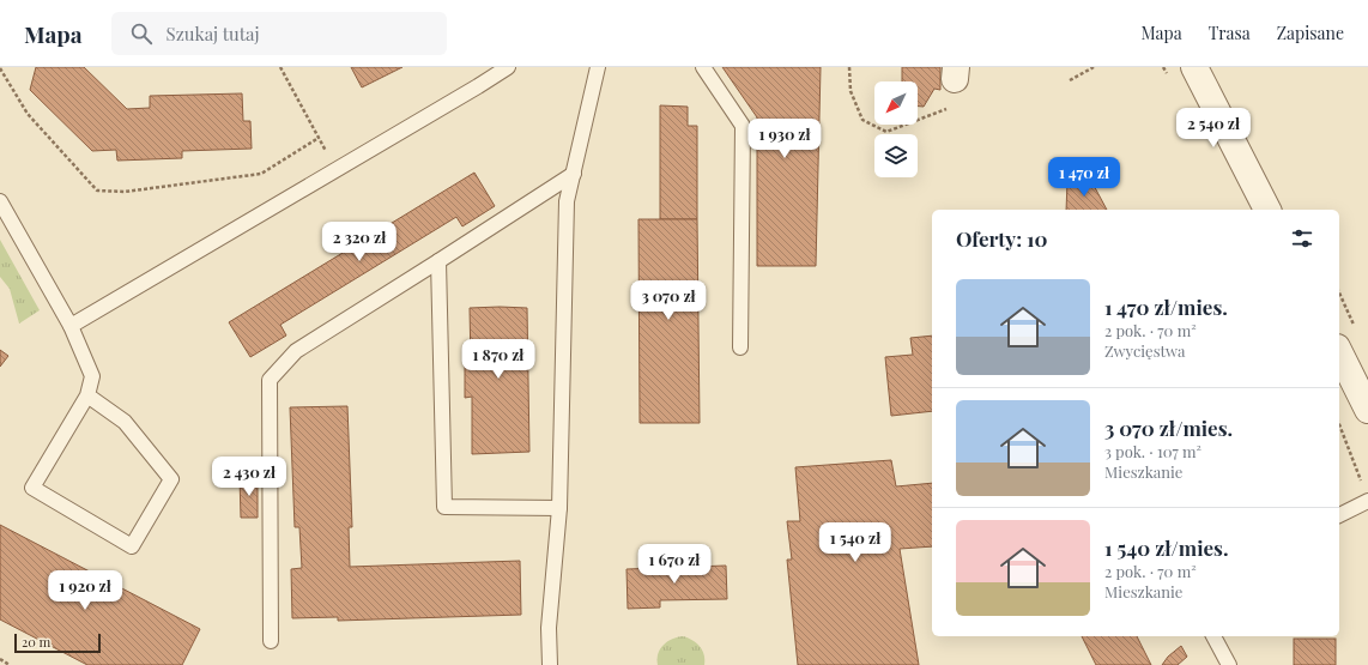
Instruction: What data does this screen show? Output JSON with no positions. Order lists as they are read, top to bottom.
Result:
{
  "scale_bar": "20 m",
  "north": "bottom left",
  "page": {
    "header": "Mapa",
    "search": "Szukaj tutaj",
    "nav": ["Mapa", "Trasa", "Zapisane"],
    "price": [
      "2 540 zł",
      "1 930 zł",
      "1 470 zł",
      "2 320 zł",
      "3 070 zł",
      "1 870 zł",
      "2 430 zł",
      "1 540 zł",
      "1 670 zł",
      "1 920 zł"
    ],
    "heading": "Oferty: 10",
    "list": [
      {
        "name": "1 470 zł/mies.",
        "note": "2 pok. · 70 m² · Zwycięstwa"
      },
      {
        "name": "3 070 zł/mies.",
        "note": "3 pok. · 107 m² · Mieszkanie"
      },
      {
        "name": "1 540 zł/mies.",
        "note": "2 pok. · 70 m² · Mieszkanie"
      }
    ],
    "scale": "20 m"
  }
}
